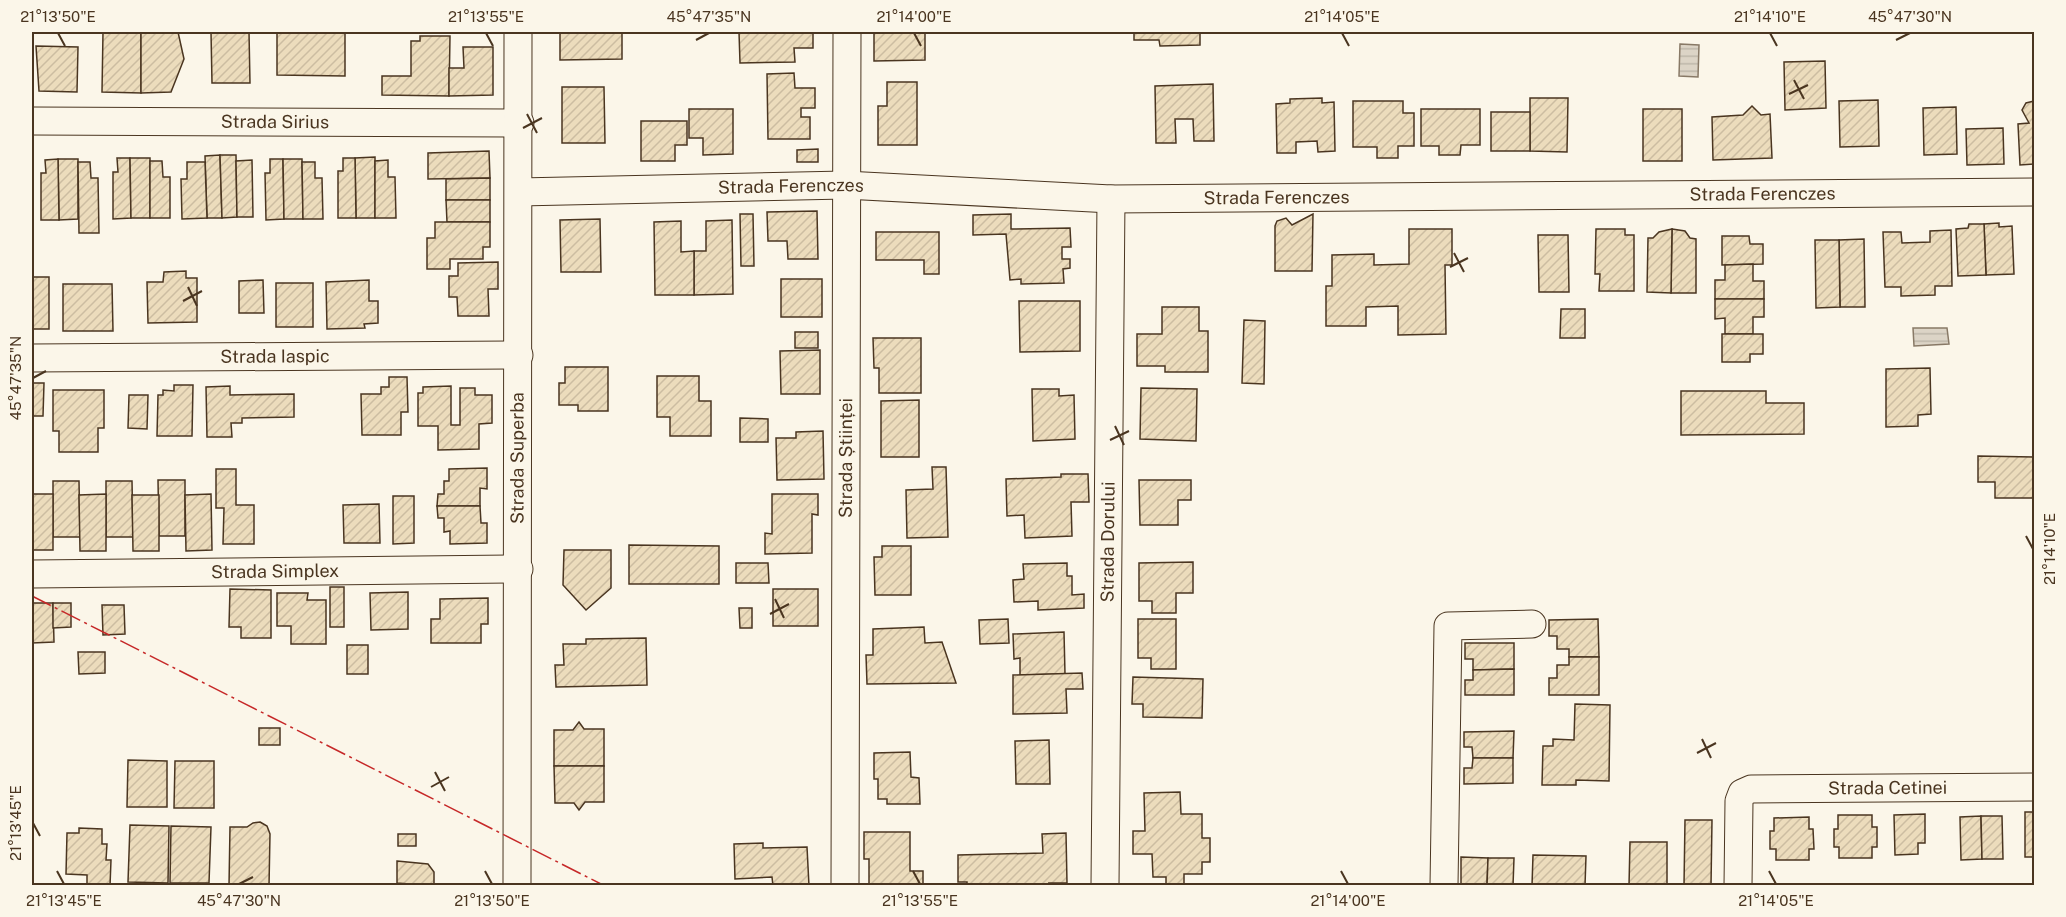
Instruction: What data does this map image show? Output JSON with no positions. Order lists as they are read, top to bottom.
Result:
{
  "streets": {
    "street": [
      "Strada Sirius",
      "Strada Ferenczes",
      "Strada Iaspic",
      "Strada Superba",
      "Strada Științei",
      "Strada Dorului",
      "Strada Simplex",
      "Strada Cetinei"
    ]
  },
  "crossings": [
    ["Strada Sirius", "Strada Superba"],
    ["Strada Ferenczes", "Strada Superba"],
    ["Strada Ferenczes", "Strada Științei"],
    ["Strada Ferenczes", "Strada Dorului"],
    ["Strada Iaspic", "Strada Superba"],
    ["Strada Superba", "Strada Simplex"]
  ],
  "coordinates": [
    "21°13'50\"E",
    "21°13'55\"E",
    "45°47'35\"N",
    "21°14'00\"E",
    "21°14'05\"E",
    "21°14'10\"E",
    "45°47'30\"N",
    "21°13'45\"E"
  ]
}
